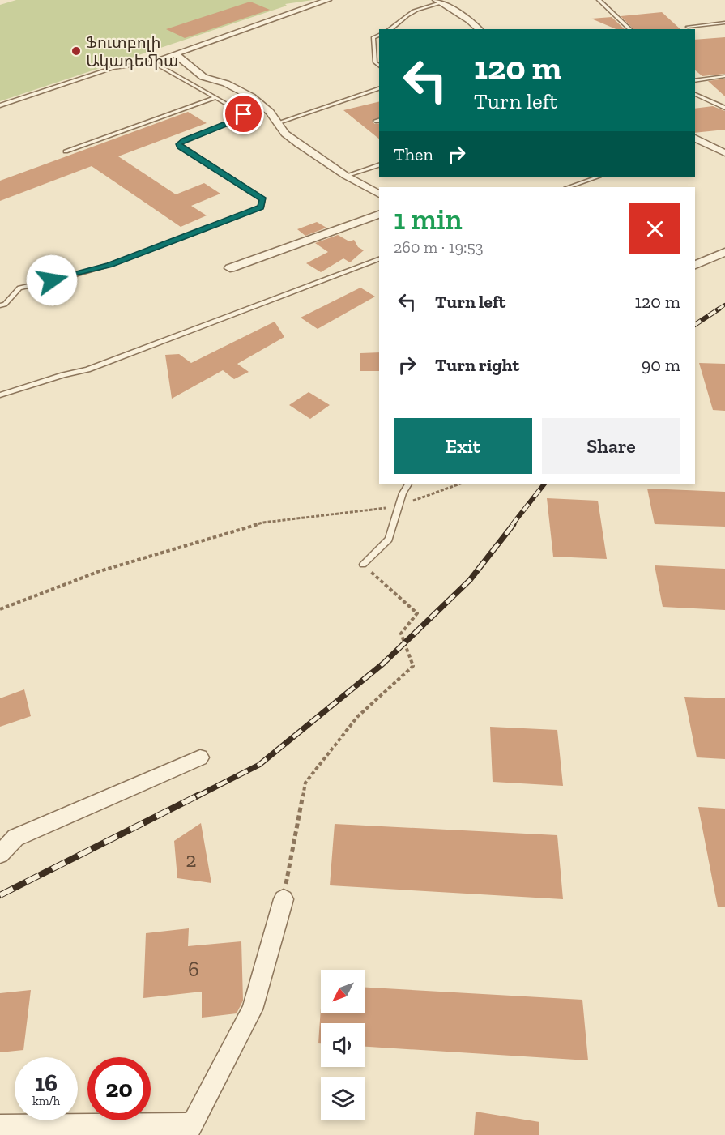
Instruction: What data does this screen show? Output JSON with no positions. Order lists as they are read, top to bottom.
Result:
{
  "places": ["Ֆուտբոլի Ակադեմիա"],
  "house_numbers": ["2", "6"],
  "north": "bottom left",
  "page": {
    "turn": ["120 m", "Turn left"],
    "then": "Then",
    "heading": ["1 min", "260 m · 19:53"],
    "list": [
      {
        "name": "Turn left",
        "value": "120 m"
      },
      {
        "name": "Turn right",
        "value": "90 m"
      }
    ],
    "buttons": ["Exit", "Share"],
    "speed": "16 km/h",
    "limit": "20"
  }
}
